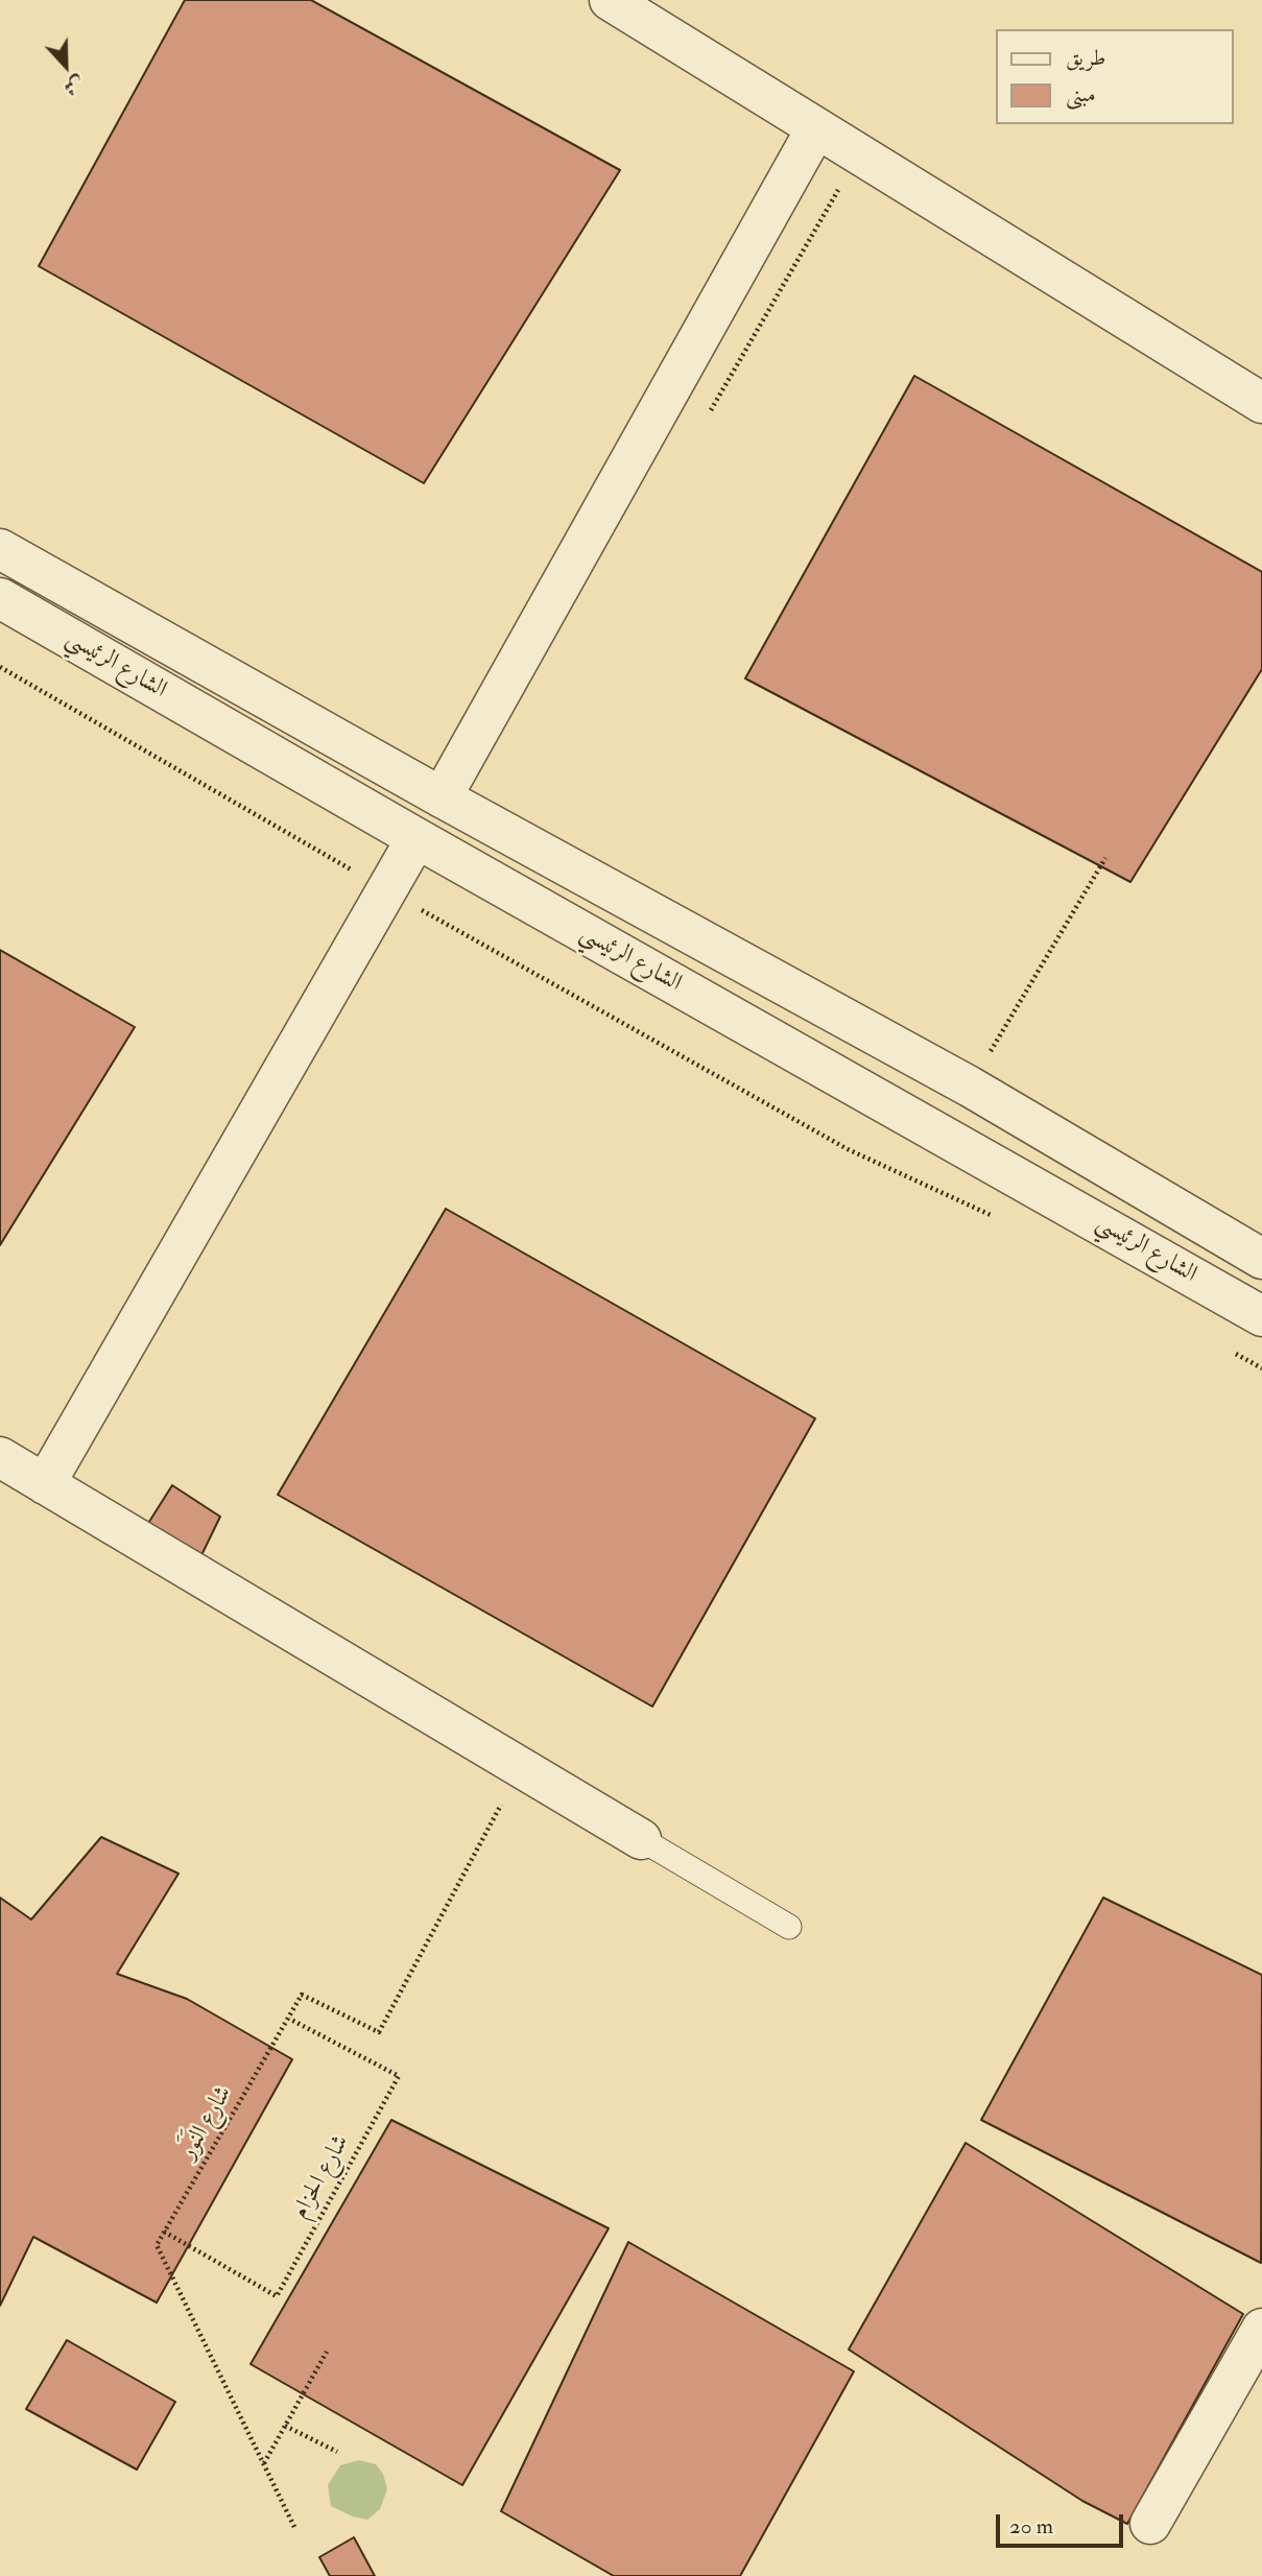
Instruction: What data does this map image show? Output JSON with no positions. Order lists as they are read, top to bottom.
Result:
{
  "streets": {
    "street": ["الشارع الرئيسي"],
    "path": ["شارع النَوَر", "شارع الحزام"]
  },
  "crossings": [
    ["شارع النَوَر", "شارع الحزام"]
  ],
  "legend": ["طريق", "مبنى"],
  "scale_bar": "20 m",
  "north": "bottom"
}
